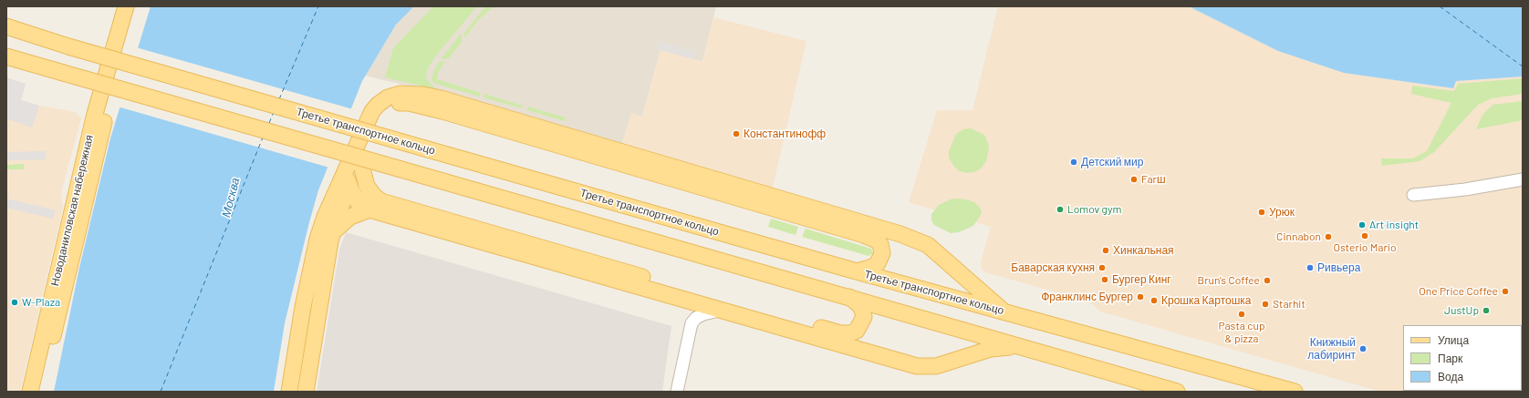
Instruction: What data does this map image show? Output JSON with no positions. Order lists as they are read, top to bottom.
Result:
{
  "streets": {
    "main road": ["Третье транспортное кольцо", "Новоданиловская набережная"]
  },
  "water": ["Москва"],
  "places": [
    "Константинофф",
    "Детский мир",
    "Farш",
    "Lomov gym",
    "Урюк",
    "Art insight",
    "Osterio Mario",
    "Cinnabon",
    "Хинкальная",
    "Баварская кухня",
    "Ривьера",
    "Бургер Кинг",
    "Brun's Coffee",
    "One Price Coffee",
    "Франклинс Бургер",
    "Крошка Картошка",
    "W-Plaza",
    "Starhit",
    "JustUp",
    "Pasta cup & pizza",
    "Книжный лабиринт"
  ],
  "legend": ["Улица", "Парк", "Вода"]
}
